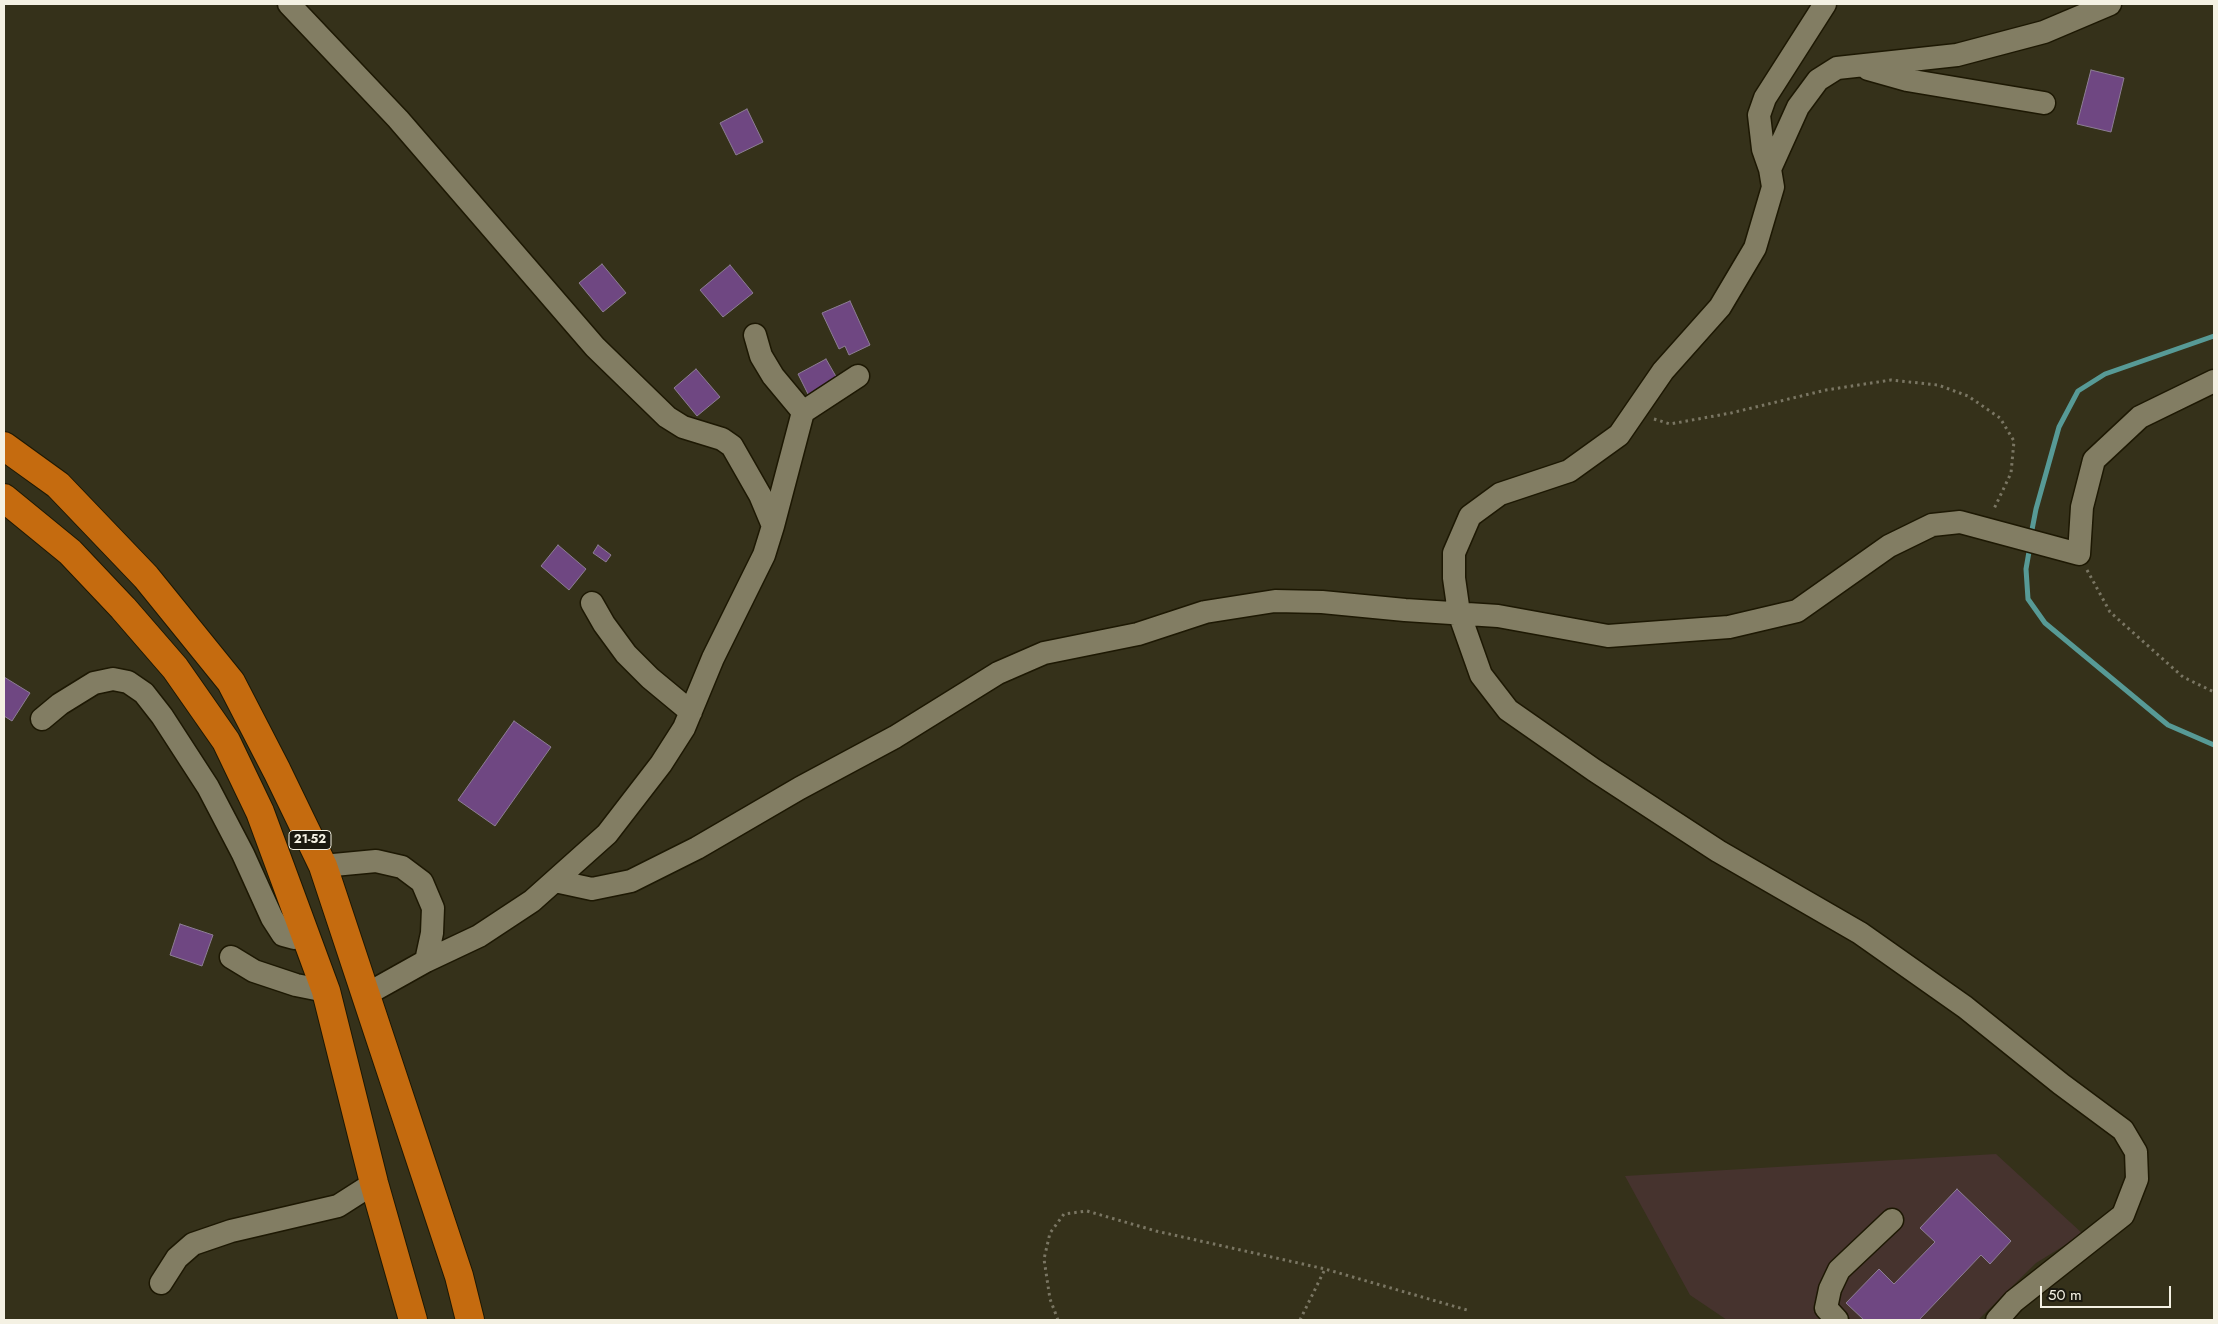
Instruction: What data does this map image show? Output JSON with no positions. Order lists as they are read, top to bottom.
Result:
{
  "streets": {
    "highway": ["21-52"]
  },
  "scale_bar": "50 m"
}
